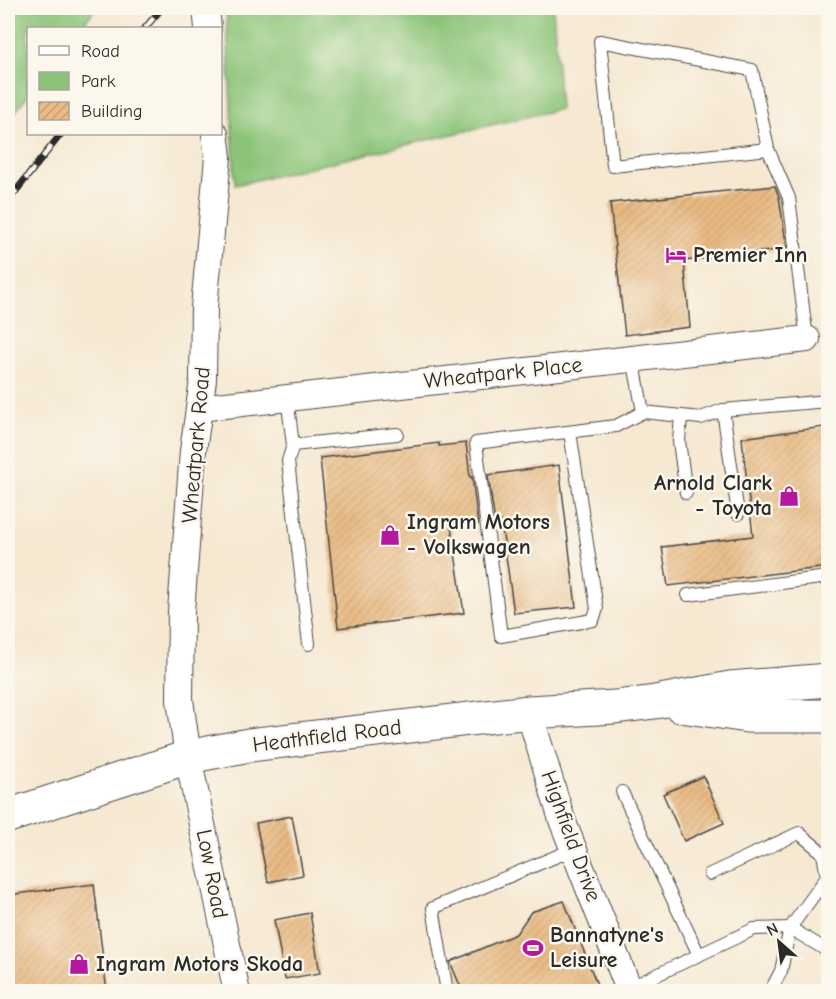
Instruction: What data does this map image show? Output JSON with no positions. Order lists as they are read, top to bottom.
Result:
{
  "streets": {
    "main road": ["Heathfield Road"],
    "street": [
      "Wheatpark Place",
      "Wheatpark Road",
      "Highfield Drive",
      "Low Road"
    ]
  },
  "crossings": [
    ["Wheatpark Place", "Wheatpark Road"],
    ["Wheatpark Road", "Heathfield Road"],
    ["Wheatpark Road", "Low Road"],
    ["Heathfield Road", "Highfield Drive"],
    ["Heathfield Road", "Low Road"]
  ],
  "places": {
    "hotel": ["Premier Inn"],
    "shop": ["Arnold Clark - Toyota", "Ingram Motors - Volkswagen", "Ingram Motors Skoda"],
    "sports": ["Bannatyne's Leisure"]
  },
  "legend": ["Road", "Park", "Building"],
  "north": "top left"
}
